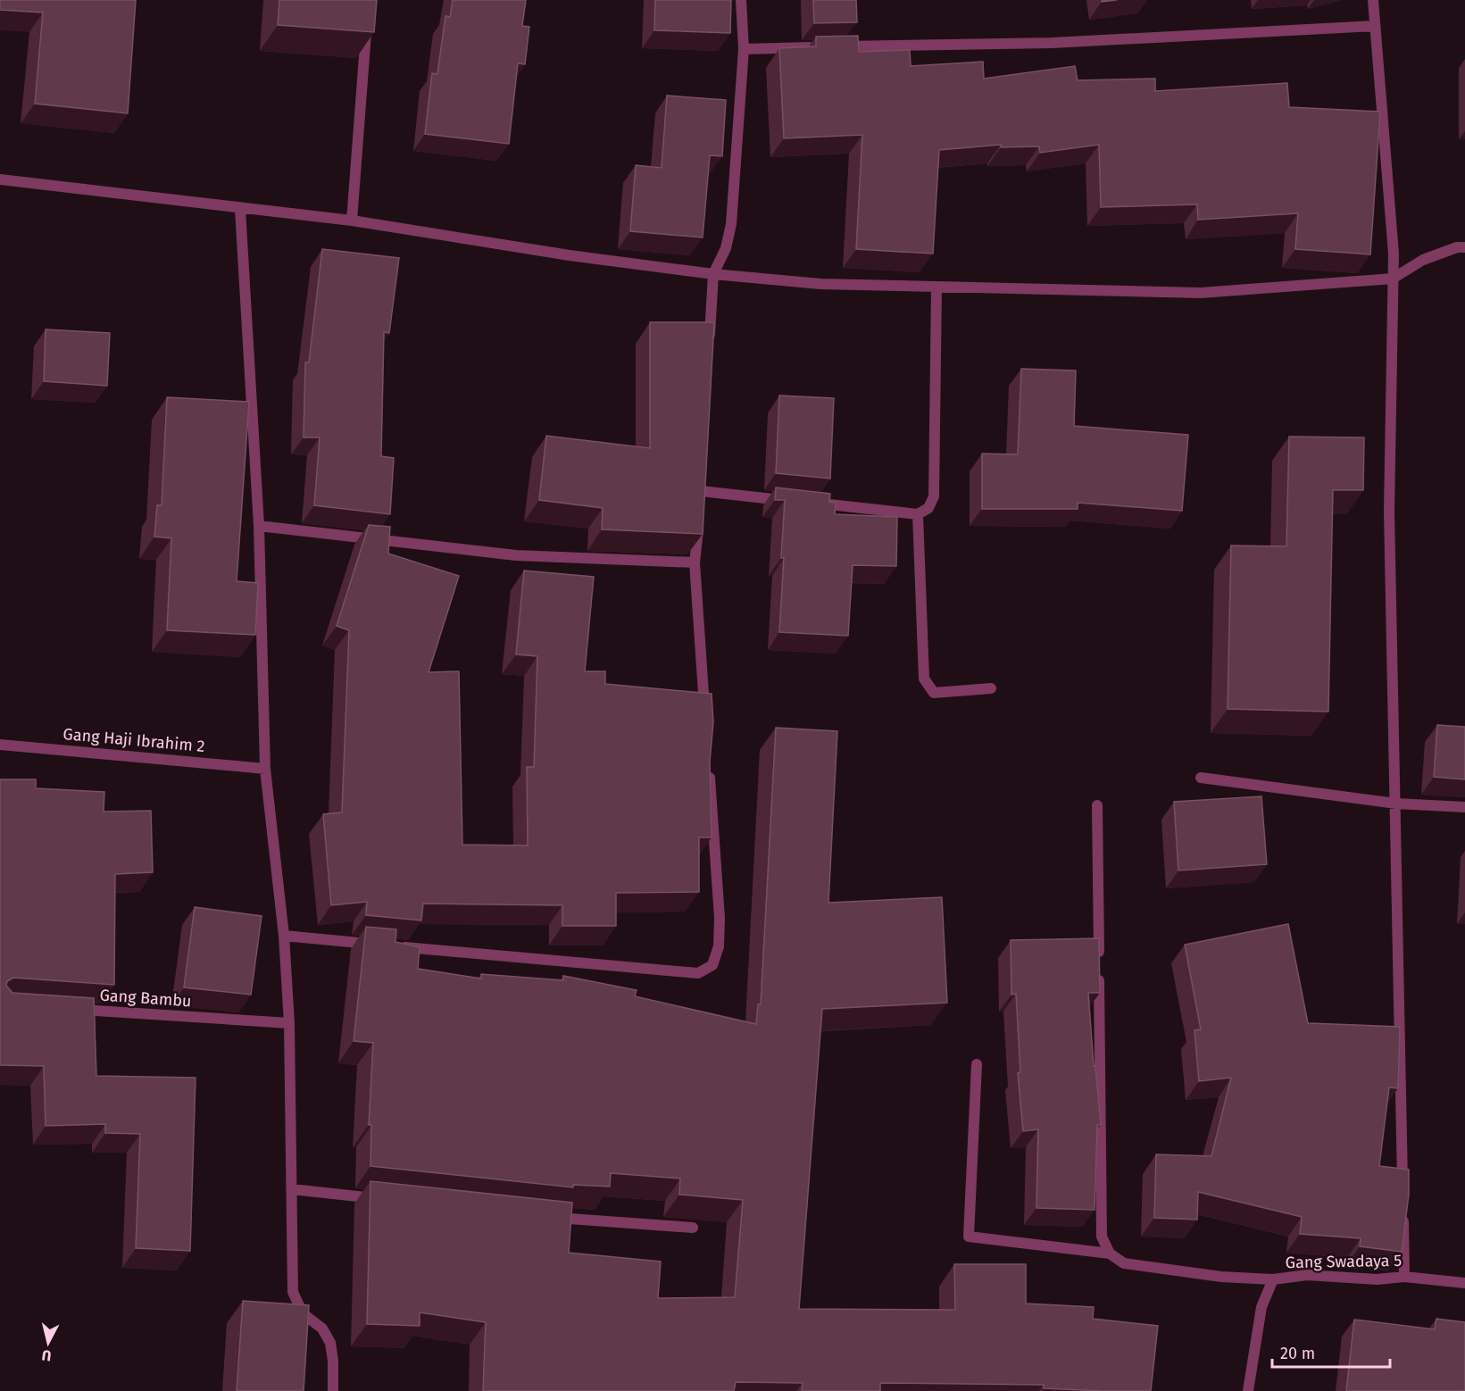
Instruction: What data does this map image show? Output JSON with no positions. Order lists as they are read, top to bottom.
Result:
{
  "streets": {
    "street": ["Gang Haji Ibrahim 2", "Gang Bambu", "Gang Swadaya 5"]
  },
  "scale_bar": "20 m",
  "north": "bottom"
}
